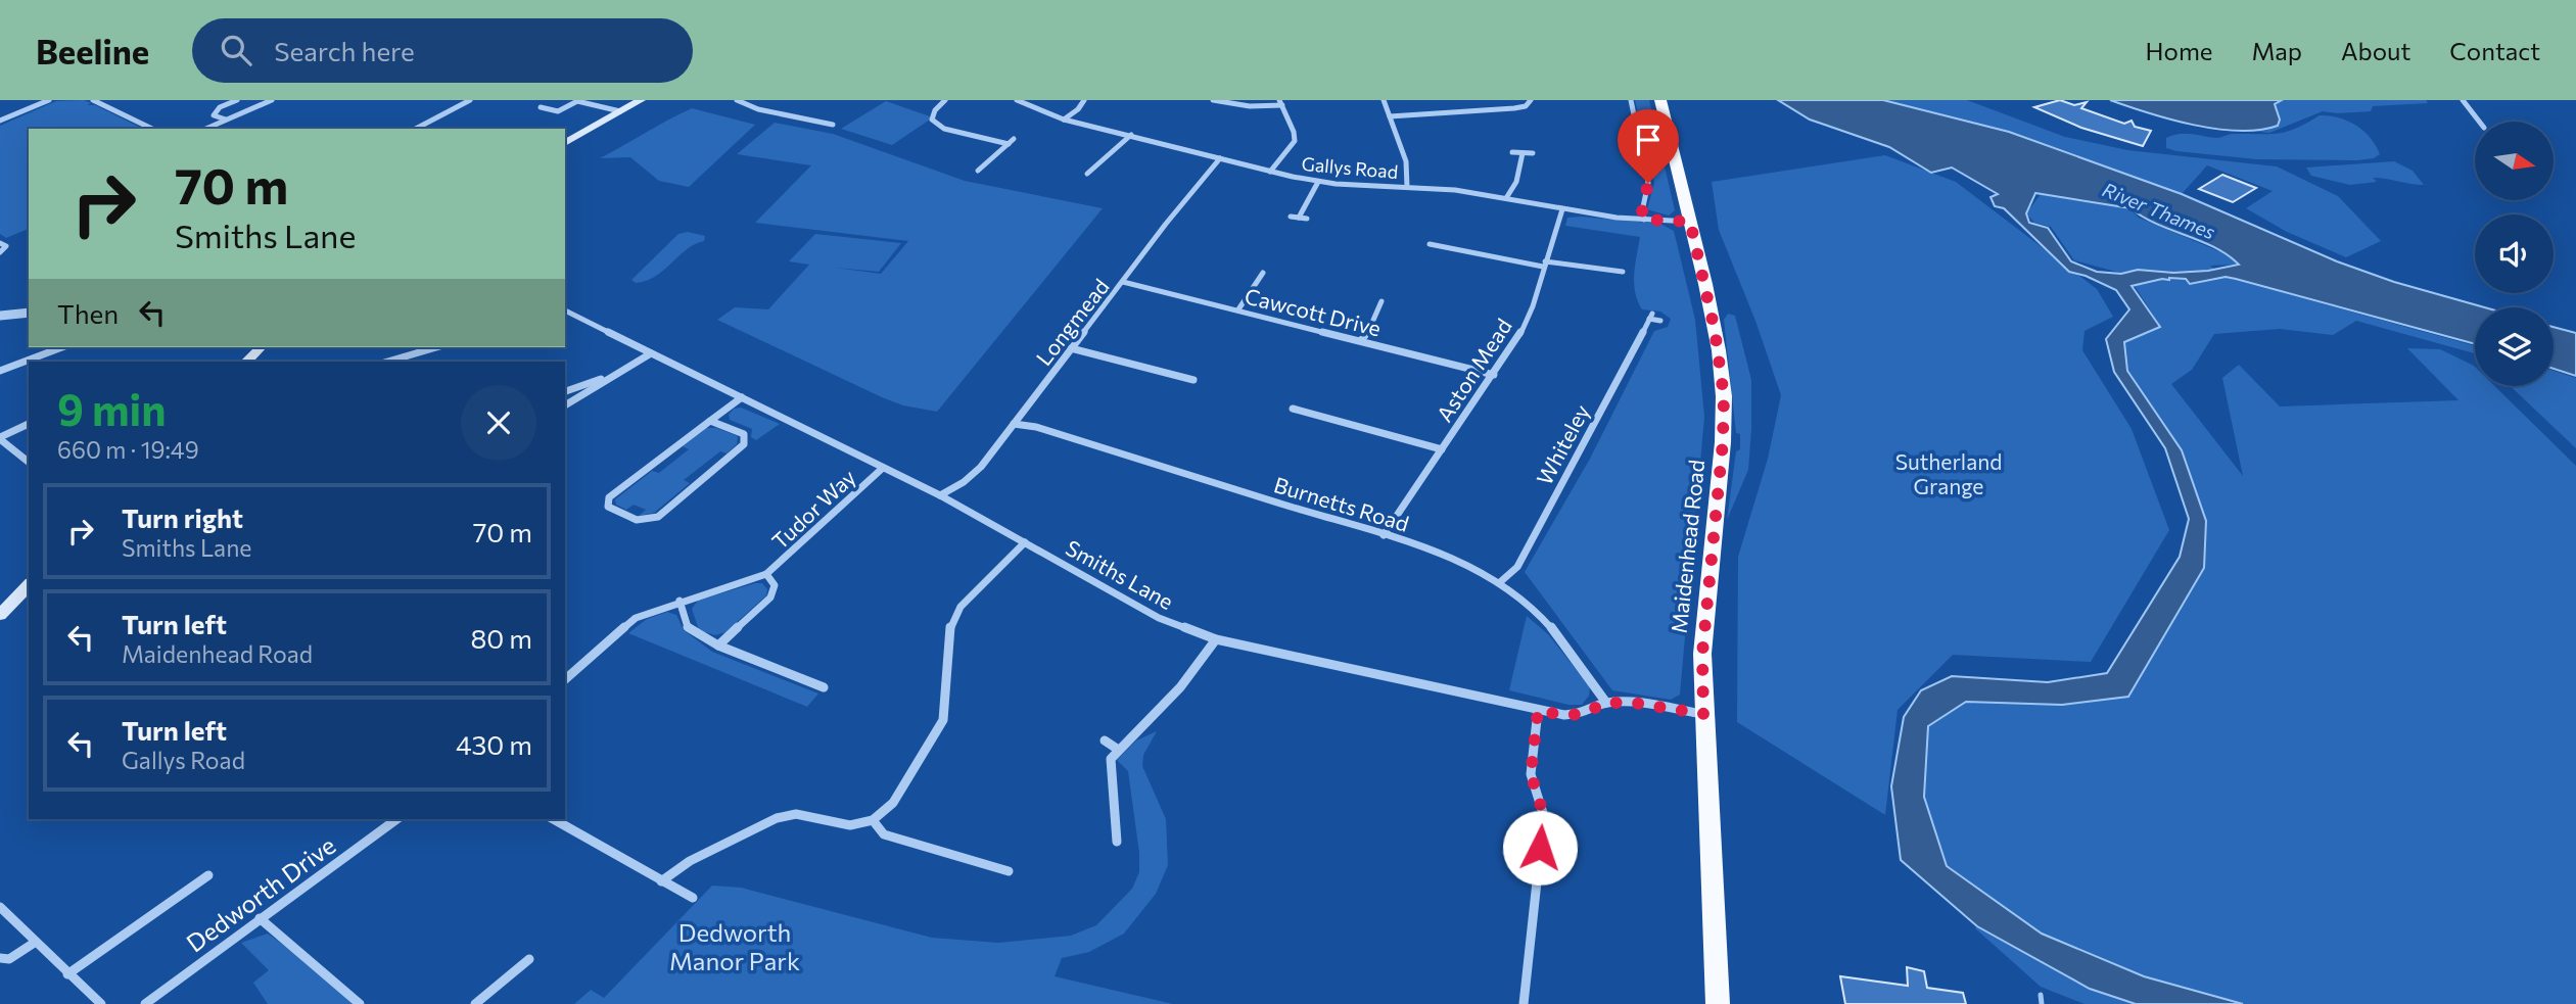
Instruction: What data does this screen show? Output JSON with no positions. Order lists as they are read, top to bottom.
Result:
{
  "streets": {
    "main road": ["Maidenhead Road"],
    "street": [
      "Gallys Road",
      "Cawcott Drive",
      "Longmead",
      "Aston Mead",
      "Whiteley",
      "Burnetts Road",
      "Tudor Way",
      "Smiths Lane",
      "Dedworth Drive"
    ]
  },
  "crossings": [
    ["Gallys Road", "Longmead"],
    ["Gallys Road", "Aston Mead"],
    ["Gallys Road", "Maidenhead Road"],
    ["Cawcott Drive", "Longmead"],
    ["Cawcott Drive", "Aston Mead"],
    ["Longmead", "Burnetts Road"],
    ["Longmead", "Smiths Lane"],
    ["Aston Mead", "Burnetts Road"],
    ["Whiteley", "Burnetts Road"],
    ["Burnetts Road", "Smiths Lane"],
    ["Tudor Way", "Smiths Lane"],
    ["Maidenhead Road", "Smiths Lane"]
  ],
  "water": ["River Thames"],
  "parks": ["Sutherland Grange", "Dedworth Manor Park"],
  "north": "right",
  "page": {
    "header": "Beeline",
    "search": "Search here",
    "nav": [
      "Home",
      "Map",
      "About",
      "Contact"
    ],
    "turn": ["70 m", "Smiths Lane"],
    "then": "Then",
    "heading": ["9 min", "660 m · 19:49"],
    "list": [
      {
        "name": "Turn right",
        "note": "Smiths Lane",
        "value": "70 m"
      },
      {
        "name": "Turn left",
        "note": "Maidenhead Road",
        "value": "80 m"
      },
      {
        "name": "Turn left",
        "note": "Gallys Road",
        "value": "430 m"
      }
    ]
  }
}
